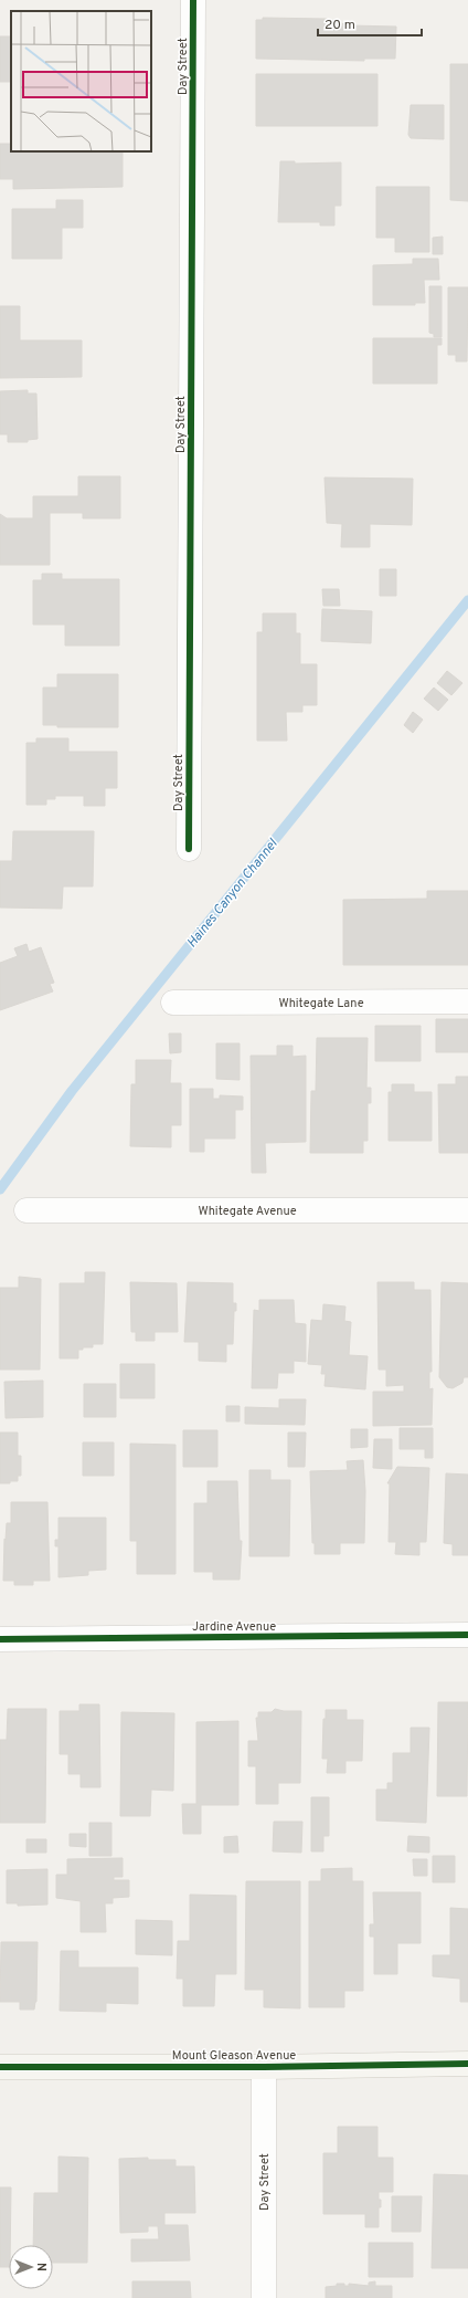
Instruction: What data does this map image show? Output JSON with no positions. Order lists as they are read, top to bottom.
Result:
{
  "streets": {
    "street": [
      "Day Street",
      "Whitegate Lane",
      "Whitegate Avenue",
      "Jardine Avenue",
      "Mount Gleason Avenue"
    ]
  },
  "crossings": [
    ["Day Street", "Mount Gleason Avenue"]
  ],
  "water": ["Haines Canyon Channel"],
  "scale_bar": "20 m",
  "north": "right"
}
